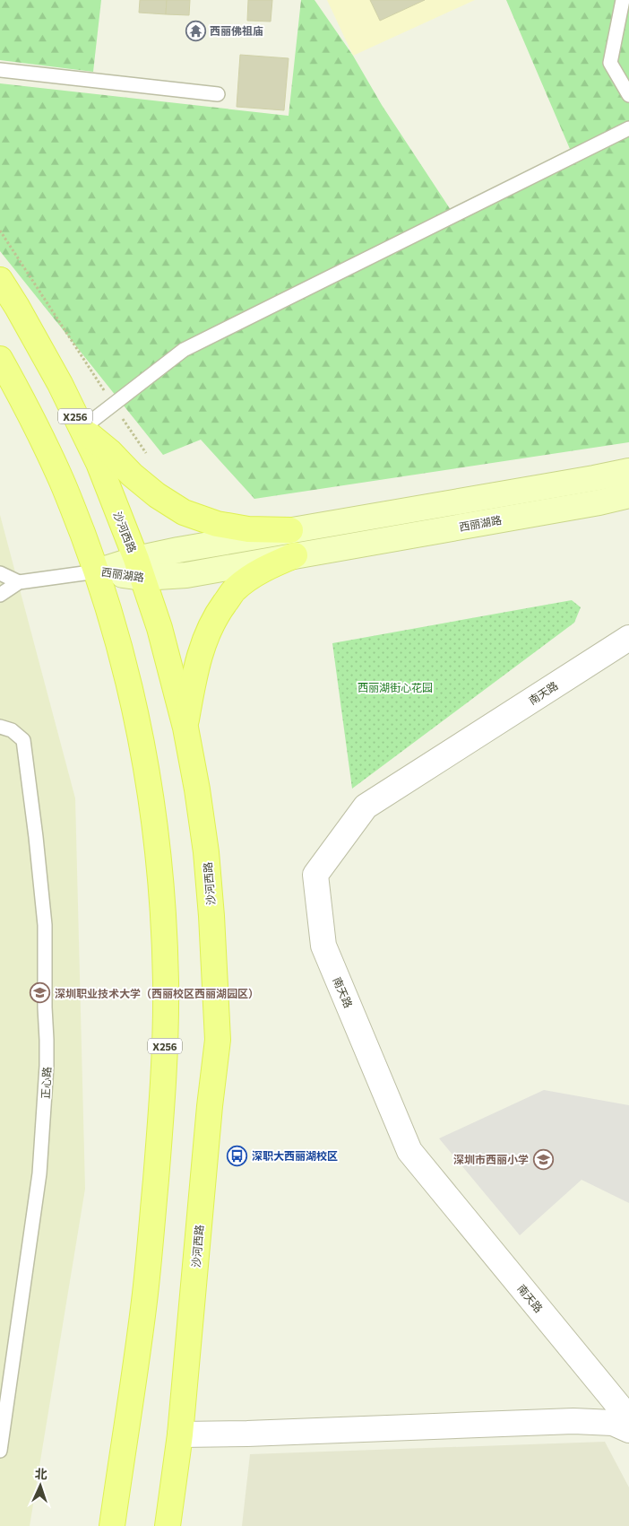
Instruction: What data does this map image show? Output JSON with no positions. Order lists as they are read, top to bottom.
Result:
{
  "streets": {
    "main road": ["X256", "西丽湖路", "沙河西路"],
    "street": ["南天路"],
    "lane": ["正心路"]
  },
  "crossings": [
    ["X256", "西丽湖路"],
    ["西丽湖路", "沙河西路"]
  ],
  "parks": ["西丽湖街心花园"],
  "places": {
    "temple": ["西丽佛祖庙"],
    "school or university": ["深圳职业技术大学（西丽校区西丽湖园区）", "深圳市西丽小学"],
    "bus stop": ["深职大西丽湖校区"]
  },
  "north": "top"
}
